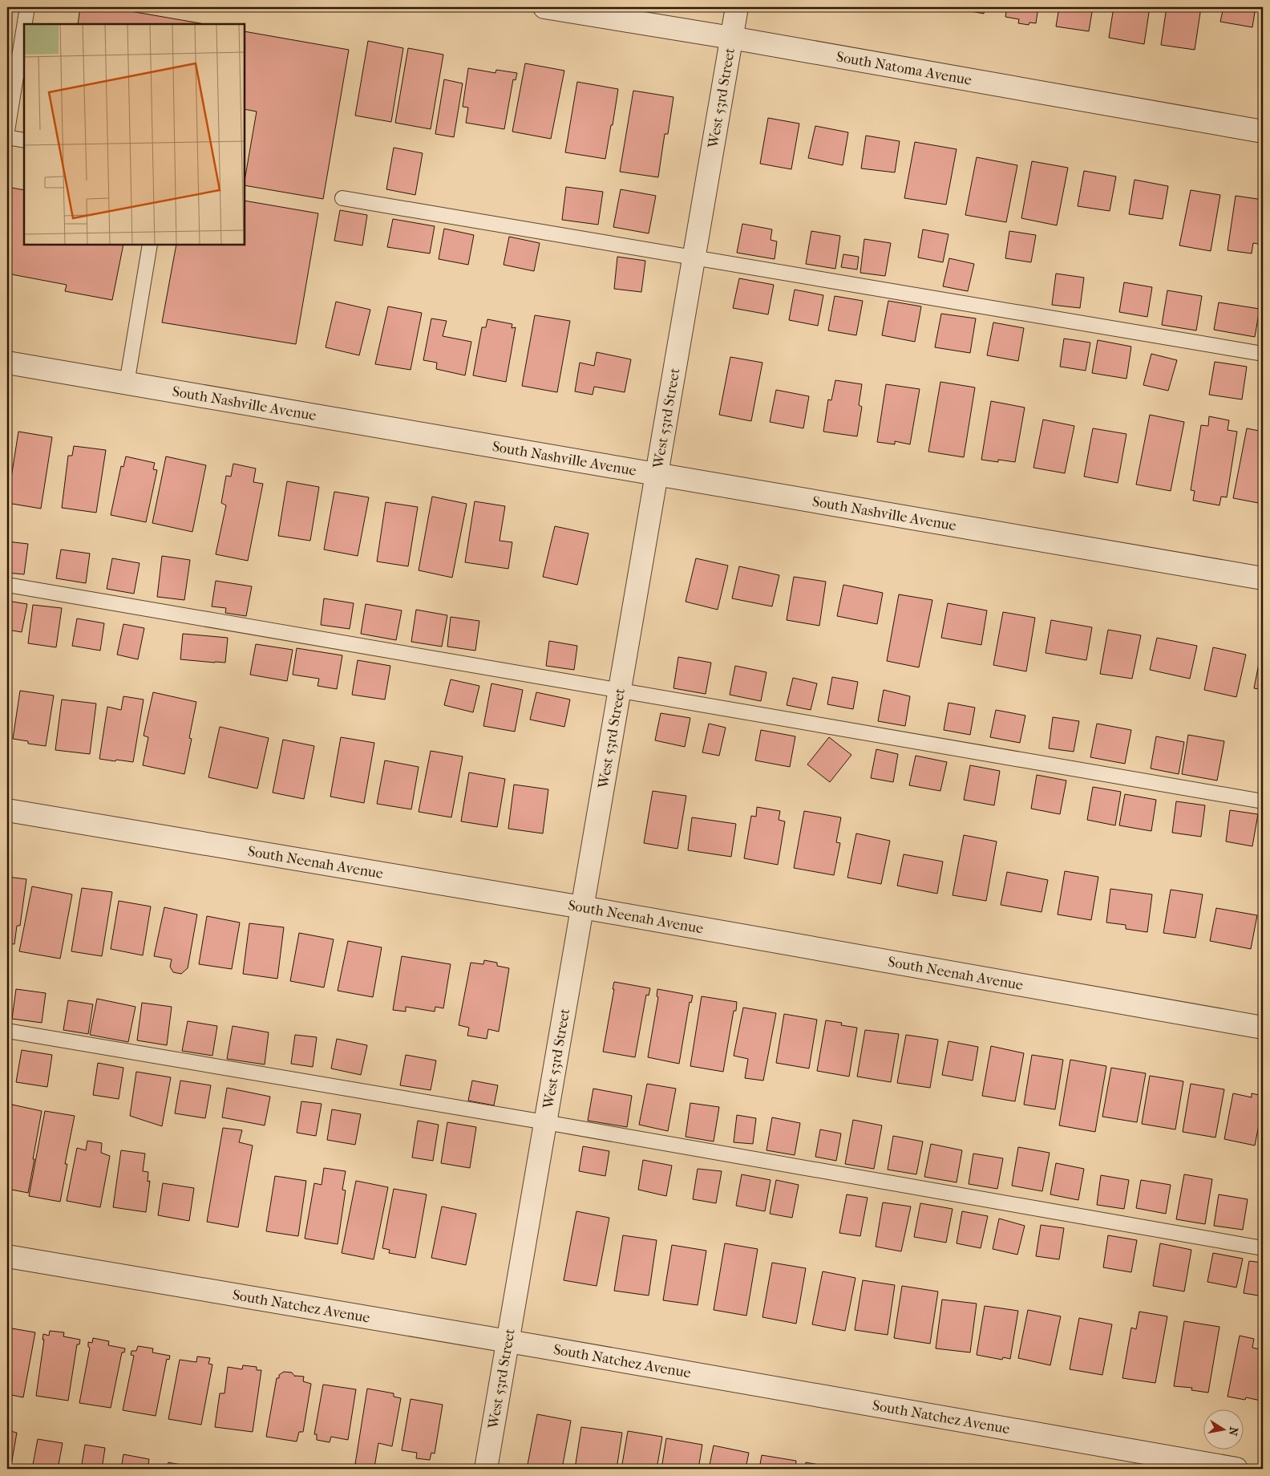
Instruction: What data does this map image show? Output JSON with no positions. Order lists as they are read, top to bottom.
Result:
{
  "streets": {
    "street": [
      "South Natoma Avenue",
      "West 53rd Street",
      "South Nashville Avenue",
      "South Neenah Avenue",
      "South Natchez Avenue"
    ]
  },
  "crossings": [
    ["South Natoma Avenue", "West 53rd Street"],
    ["West 53rd Street", "South Nashville Avenue"],
    ["West 53rd Street", "South Neenah Avenue"],
    ["West 53rd Street", "South Natchez Avenue"]
  ],
  "north": "right"
}
